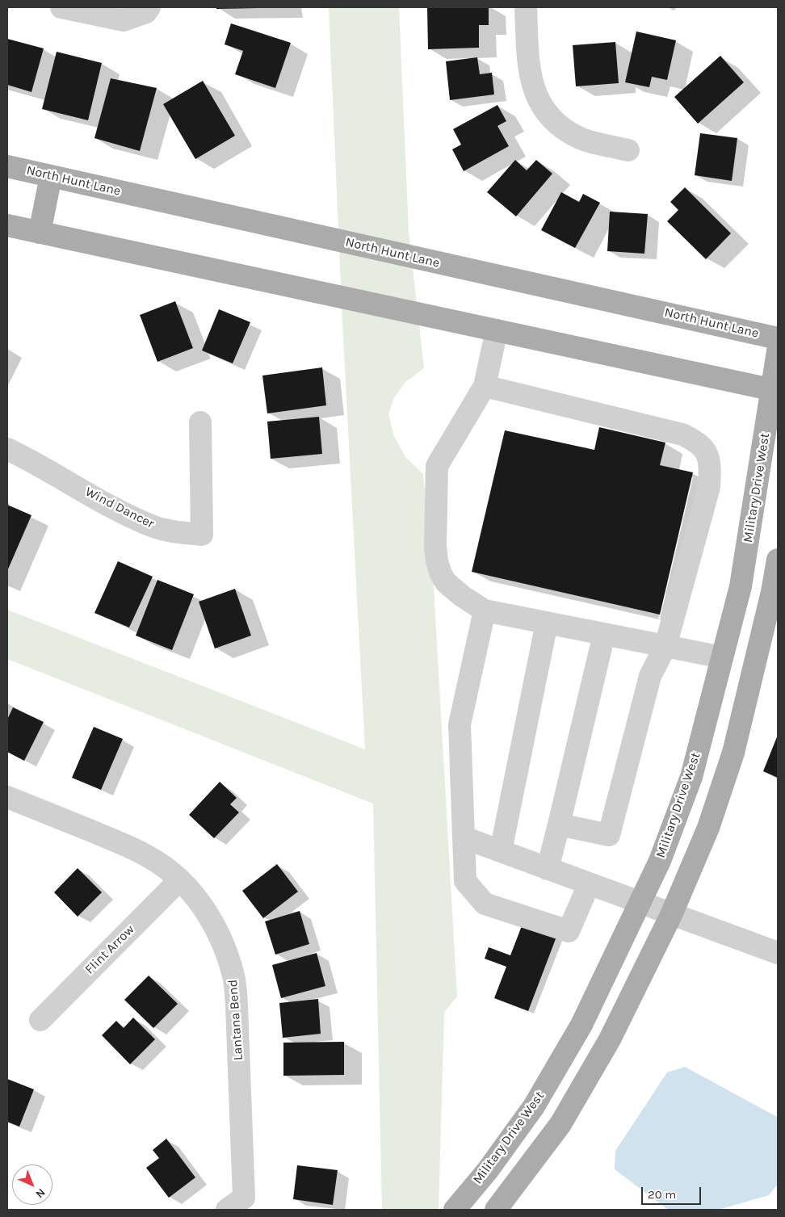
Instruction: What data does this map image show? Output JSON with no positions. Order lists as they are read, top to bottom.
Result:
{
  "streets": {
    "main road": ["North Hunt Lane", "Military Drive West"],
    "street": ["Wind Dancer", "Flint Arrow", "Lantana Bend"]
  },
  "crossings": [
    ["Flint Arrow", "Lantana Bend"]
  ],
  "scale_bar": "20 m",
  "north": "bottom right"
}
